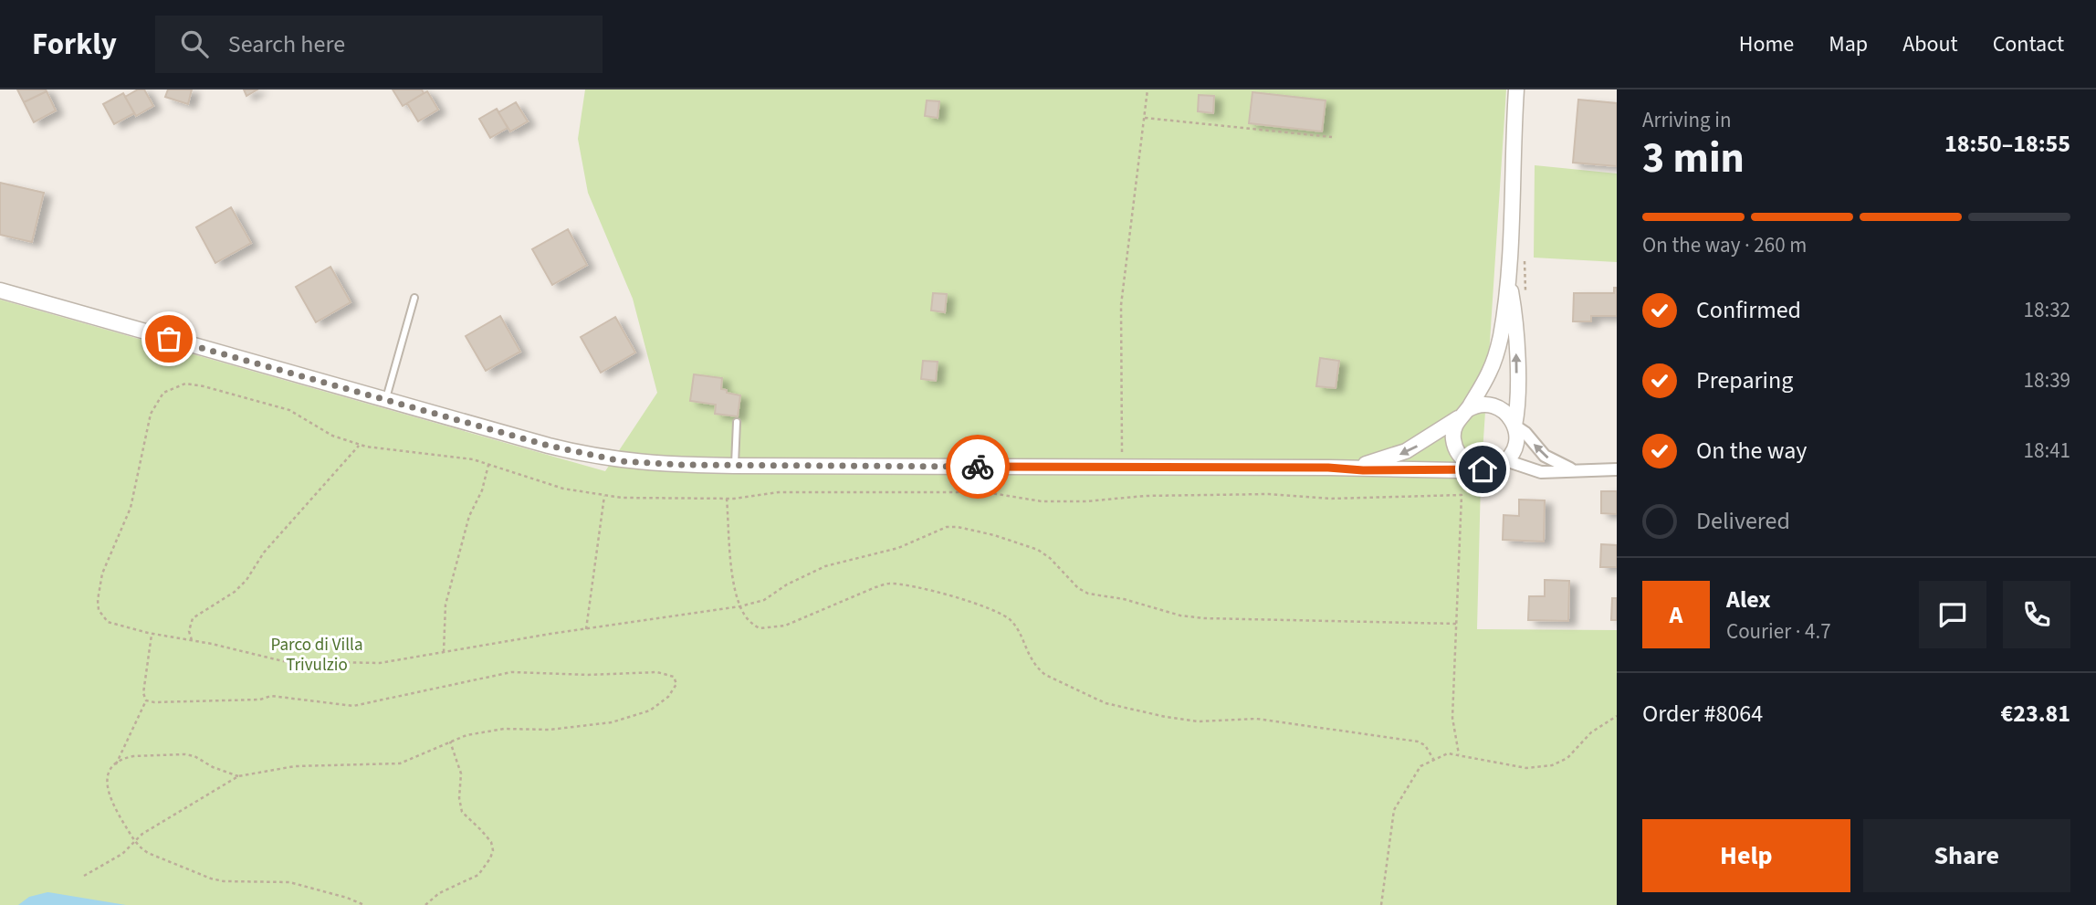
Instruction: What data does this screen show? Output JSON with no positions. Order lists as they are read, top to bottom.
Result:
{
  "parks": ["Parco di Villa Trivulzio"],
  "page": {
    "header": "Forkly",
    "search": "Search here",
    "nav": [
      "Home",
      "Map",
      "About",
      "Contact"
    ],
    "heading": ["3 min", "Arriving in", "18:50–18:55"],
    "panel": [
      "Alex",
      "Courier · 4.7",
      "Order #8064",
      "€23.81"
    ],
    "bar": "On the way · 260 m",
    "list": [
      ["Confirmed", "18:32"],
      ["Preparing", "18:39"],
      ["On the way", "18:41"],
      "Delivered"
    ],
    "round": "A",
    "buttons": ["Help", "Share"]
  }
}
